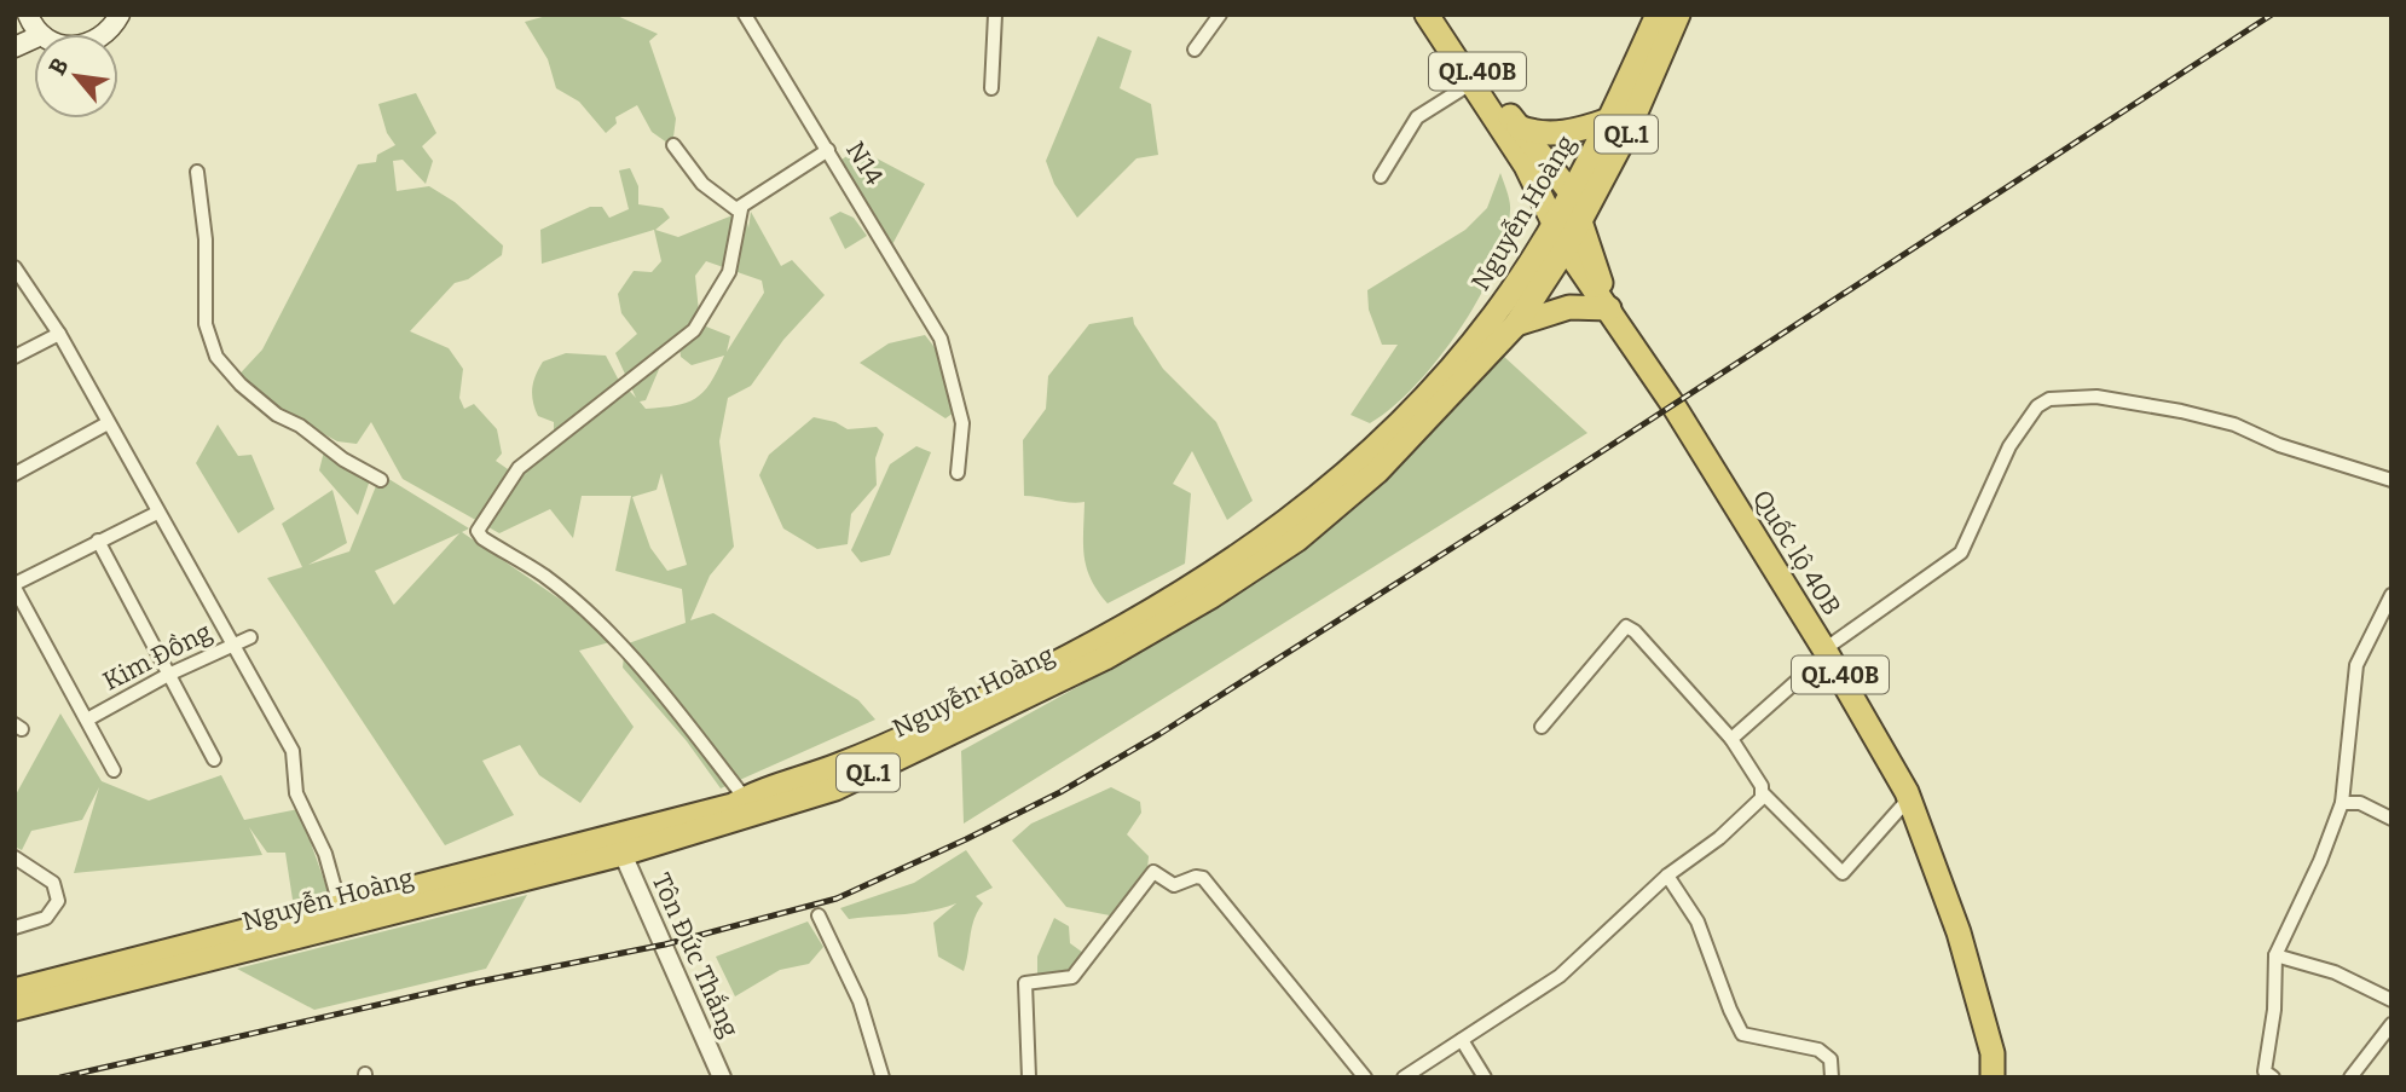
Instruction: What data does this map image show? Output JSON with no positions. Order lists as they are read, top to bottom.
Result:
{
  "streets": {
    "highway": [
      "QL.40B",
      "QL.1",
      "Nguyễn Hoàng",
      "Quốc lộ 40B"
    ],
    "street": ["N14", "Kim Đồng", "Tôn Đức Thắng"]
  },
  "crossings": [
    ["QL.40B", "Nguyễn Hoàng"],
    ["QL.40B", "Quốc lộ 40B"],
    ["Nguyễn Hoàng", "Quốc lộ 40B"],
    ["Nguyễn Hoàng", "Tôn Đức Thắng"]
  ],
  "north": "top left"
}
